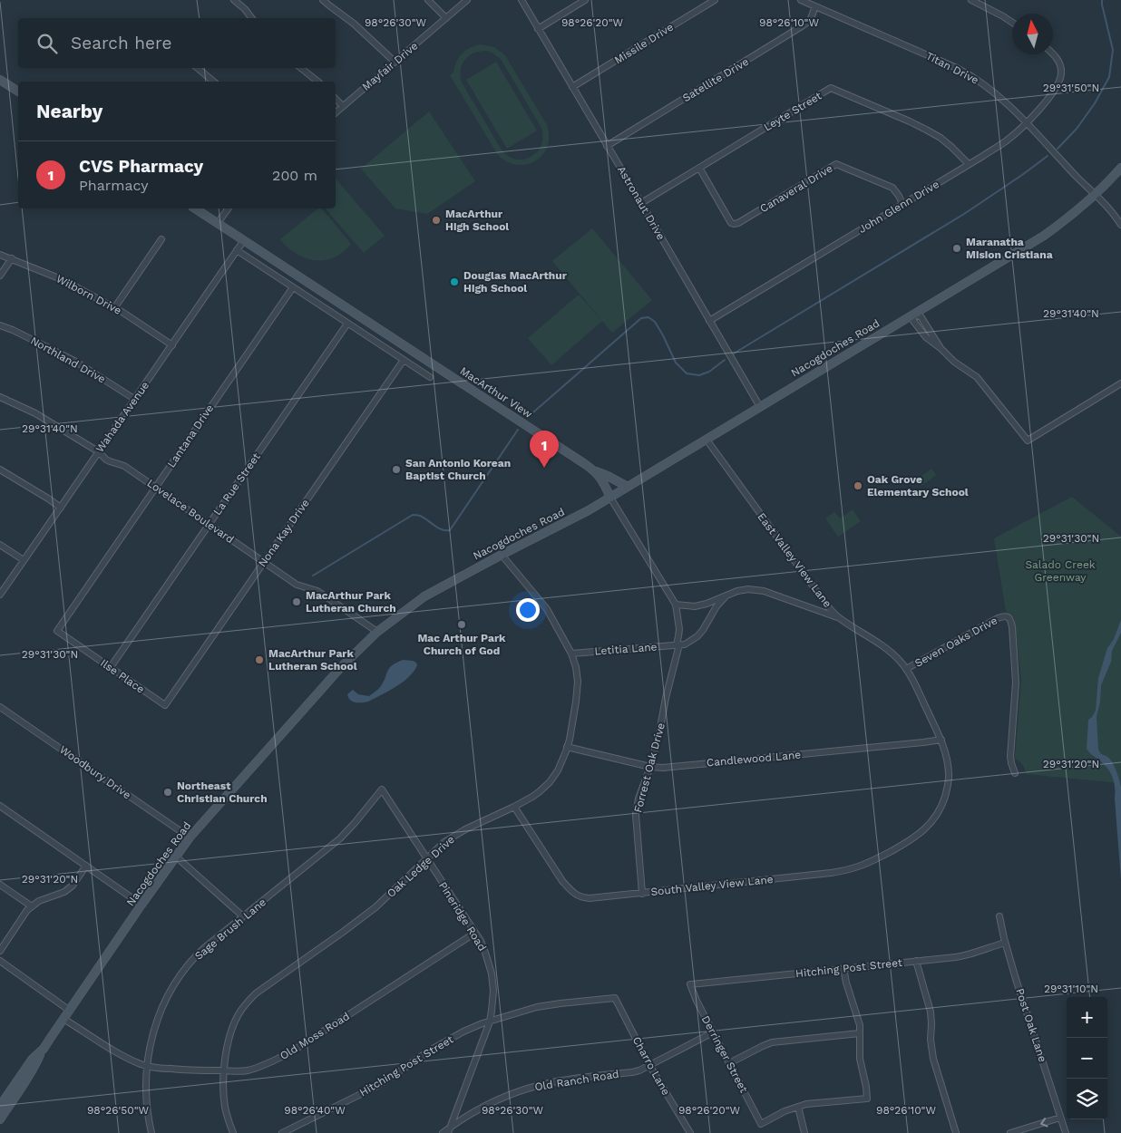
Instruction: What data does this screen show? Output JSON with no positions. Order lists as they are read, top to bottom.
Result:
{
  "streets": {
    "main road": ["Nacogdoches Road", "MacArthur View"],
    "street": [
      "Missile Drive",
      "Mayfair Drive",
      "Titan Drive",
      "Satellite Drive",
      "Leyte Street",
      "Canaveral Drive",
      "Astronaut Drive",
      "John Glenn Drive",
      "Wilborn Drive",
      "Northland Drive",
      "Wahada Avenue",
      "Lantana Drive",
      "La Rue Street",
      "Lovelace Boulevard",
      "Nona Kay Drive",
      "East Valley View Lane",
      "Seven Oaks Drive",
      "Letitia Lane",
      "Ilse Place",
      "Candlewood Lane",
      "Forrest Oak Drive",
      "Woodbury Drive",
      "Oak Ledge Drive",
      "South Valley View Lane",
      "Pineridge Road",
      "Sage Brush Lane",
      "Hitching Post Street",
      "Post Oak Lane",
      "Old Moss Road",
      "Derringer Street",
      "Charro Lane",
      "Old Ranch Road"
    ]
  },
  "crossings": [
    ["Missile Drive", "Astronaut Drive"],
    ["Titan Drive", "Satellite Drive"],
    ["Titan Drive", "John Glenn Drive"],
    ["Titan Drive", "Nacogdoches Road"],
    ["Satellite Drive", "Astronaut Drive"],
    ["Leyte Street", "Canaveral Drive"],
    ["Leyte Street", "Astronaut Drive"],
    ["Leyte Street", "John Glenn Drive"],
    ["Canaveral Drive", "John Glenn Drive"],
    ["Astronaut Drive", "John Glenn Drive"],
    ["Astronaut Drive", "Nacogdoches Road"],
    ["Wilborn Drive", "Wahada Avenue"],
    ["Nacogdoches Road", "MacArthur View"],
    ["Nacogdoches Road", "Lovelace Boulevard"],
    ["Nacogdoches Road", "East Valley View Lane"],
    ["Nacogdoches Road", "Woodbury Drive"],
    ["Nacogdoches Road", "Oak Ledge Drive"],
    ["Nacogdoches Road", "Old Moss Road"],
    ["Northland Drive", "Wahada Avenue"],
    ["MacArthur View", "Wahada Avenue"],
    ["Wahada Avenue", "Lovelace Boulevard"],
    ["Lantana Drive", "Lovelace Boulevard"],
    ["Lantana Drive", "Ilse Place"],
    ["La Rue Street", "Lovelace Boulevard"],
    ["La Rue Street", "Ilse Place"],
    ["Lovelace Boulevard", "Nona Kay Drive"],
    ["Nona Kay Drive", "Ilse Place"],
    ["East Valley View Lane", "Seven Oaks Drive"],
    ["East Valley View Lane", "Candlewood Lane"],
    ["East Valley View Lane", "South Valley View Lane"],
    ["Letitia Lane", "Forrest Oak Drive"],
    ["Letitia Lane", "Oak Ledge Drive"],
    ["Candlewood Lane", "Forrest Oak Drive"],
    ["Candlewood Lane", "Oak Ledge Drive"],
    ["Forrest Oak Drive", "South Valley View Lane"],
    ["Oak Ledge Drive", "South Valley View Lane"],
    ["Oak Ledge Drive", "Pineridge Road"],
    ["Oak Ledge Drive", "Old Moss Road"],
    ["Pineridge Road", "Sage Brush Lane"],
    ["Pineridge Road", "Hitching Post Street"],
    ["Pineridge Road", "Old Moss Road"],
    ["Pineridge Road", "Old Ranch Road"],
    ["Sage Brush Lane", "Old Moss Road"],
    ["Hitching Post Street", "Post Oak Lane"],
    ["Hitching Post Street", "Derringer Street"],
    ["Hitching Post Street", "Charro Lane"],
    ["Derringer Street", "Old Ranch Road"],
    ["Charro Lane", "Old Ranch Road"]
  ],
  "parks": ["Salado Creek Greenway"],
  "places": [
    "MacArthur High School",
    "Maranatha Mision Cristiana",
    "Douglas MacArthur High School",
    "San Antonio Korean Baptist Church",
    "Oak Grove Elementary School",
    "MacArthur Park Lutheran Church",
    "Mac Arthur Park Church of God",
    "MacArthur Park Lutheran School",
    "Northeast Christian Church"
  ],
  "north": "top",
  "page": {
    "search": "Search here",
    "heading": "Nearby",
    "list": [
      {
        "mark": "1",
        "name": "CVS Pharmacy",
        "note": "Pharmacy",
        "value": "200 m"
      }
    ],
    "pins": "1",
    "map_buttons": ["+", "−"]
  },
  "coordinates": [
    "98°26'30\"W",
    "98°26'20\"W",
    "98°26'10\"W",
    "29°31'50\"N",
    "29°31'40\"N",
    "29°31'30\"N",
    "29°31'20\"N",
    "29°31'10\"N",
    "98°26'50\"W",
    "98°26'40\"W"
  ]
}
